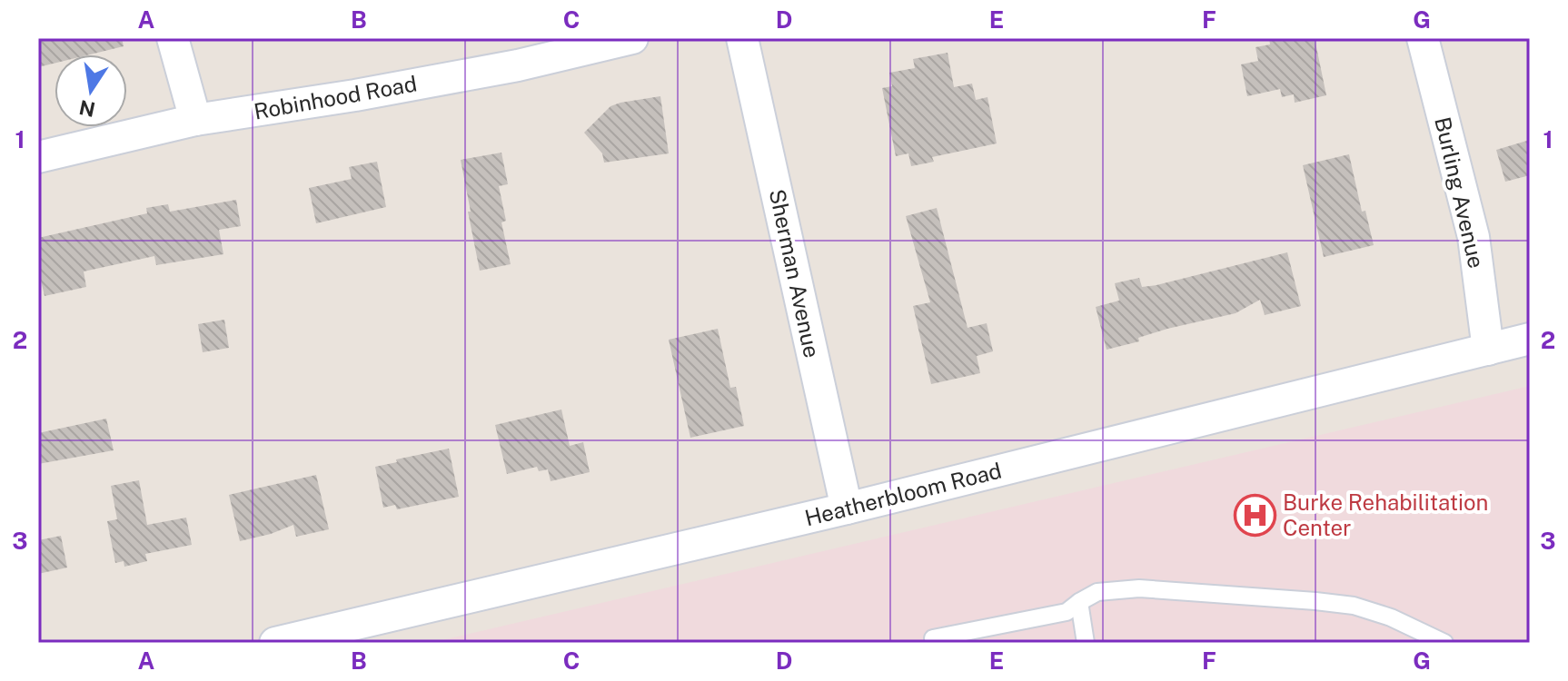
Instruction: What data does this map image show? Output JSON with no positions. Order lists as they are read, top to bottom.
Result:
{
  "streets": {
    "street": [
      "Robinhood Road",
      "Burling Avenue",
      "Sherman Avenue",
      "Heatherbloom Road"
    ]
  },
  "crossings": [
    ["Burling Avenue", "Heatherbloom Road"],
    ["Sherman Avenue", "Heatherbloom Road"]
  ],
  "places": {
    "hospital": ["Burke Rehabilitation Center"]
  },
  "north": "bottom",
  "grid": {
    "columns": [
      "A",
      "B",
      "C",
      "D",
      "E",
      "F",
      "G"
    ],
    "rows": ["1", "2", "3"]
  }
}
